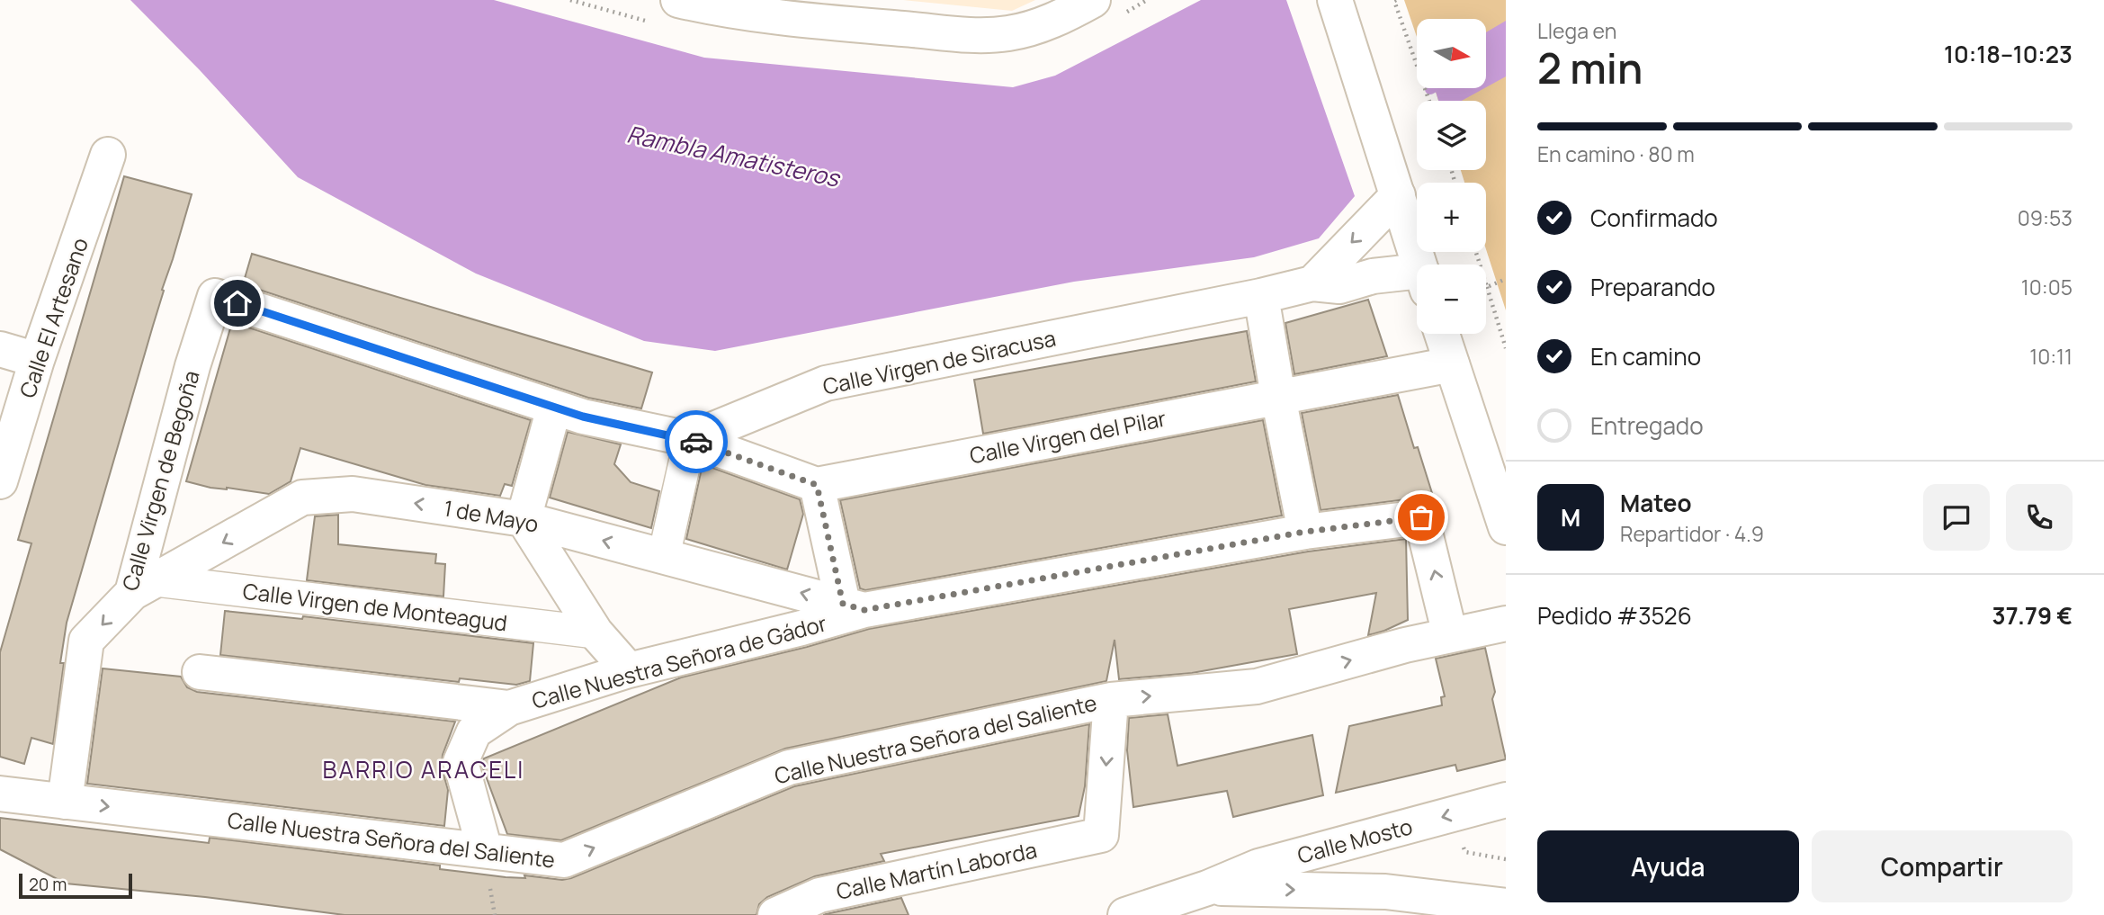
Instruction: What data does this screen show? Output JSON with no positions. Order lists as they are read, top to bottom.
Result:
{
  "streets": {
    "street": [
      "Calle El Artesano",
      "Calle Virgen de Siracusa",
      "Calle Virgen del Pilar",
      "Calle Virgen de Begoña",
      "1 de Mayo",
      "Calle Virgen de Monteagud",
      "Calle Nuestra Señora de Gádor",
      "Calle Nuestra Señora del Saliente",
      "Calle Mosto",
      "Calle Martín Laborda"
    ]
  },
  "crossings": [
    ["Calle Virgen de Begoña", "1 de Mayo"],
    ["Calle Virgen de Begoña", "Calle Virgen de Monteagud"],
    ["Calle Virgen de Begoña", "Calle Nuestra Señora del Saliente"],
    ["1 de Mayo", "Calle Virgen de Monteagud"],
    ["1 de Mayo", "Calle Nuestra Señora de Gádor"],
    ["Calle Nuestra Señora de Gádor", "Calle Nuestra Señora del Saliente"],
    ["Calle Nuestra Señora del Saliente", "Calle Martín Laborda"]
  ],
  "one_way": ["Calle Nuestra Señora del Saliente", "Calle Martín Laborda"],
  "districts": ["BARRIO ARACELI"],
  "water": ["Rambla Amatisteros"],
  "scale_bar": "20 m",
  "north": "right",
  "page": {
    "heading": ["2 min", "Llega en", "10:18–10:23"],
    "panel": [
      "Mateo",
      "Repartidor · 4.9",
      "Pedido #3526",
      "37.79 €"
    ],
    "map_buttons": ["+", "−"],
    "bar": "En camino · 80 m",
    "list": [
      ["Confirmado", "09:53"],
      ["Preparando", "10:05"],
      ["En camino", "10:11"],
      "Entregado"
    ],
    "round": "M",
    "buttons": ["Ayuda", "Compartir"],
    "scale": "20 m"
  }
}
